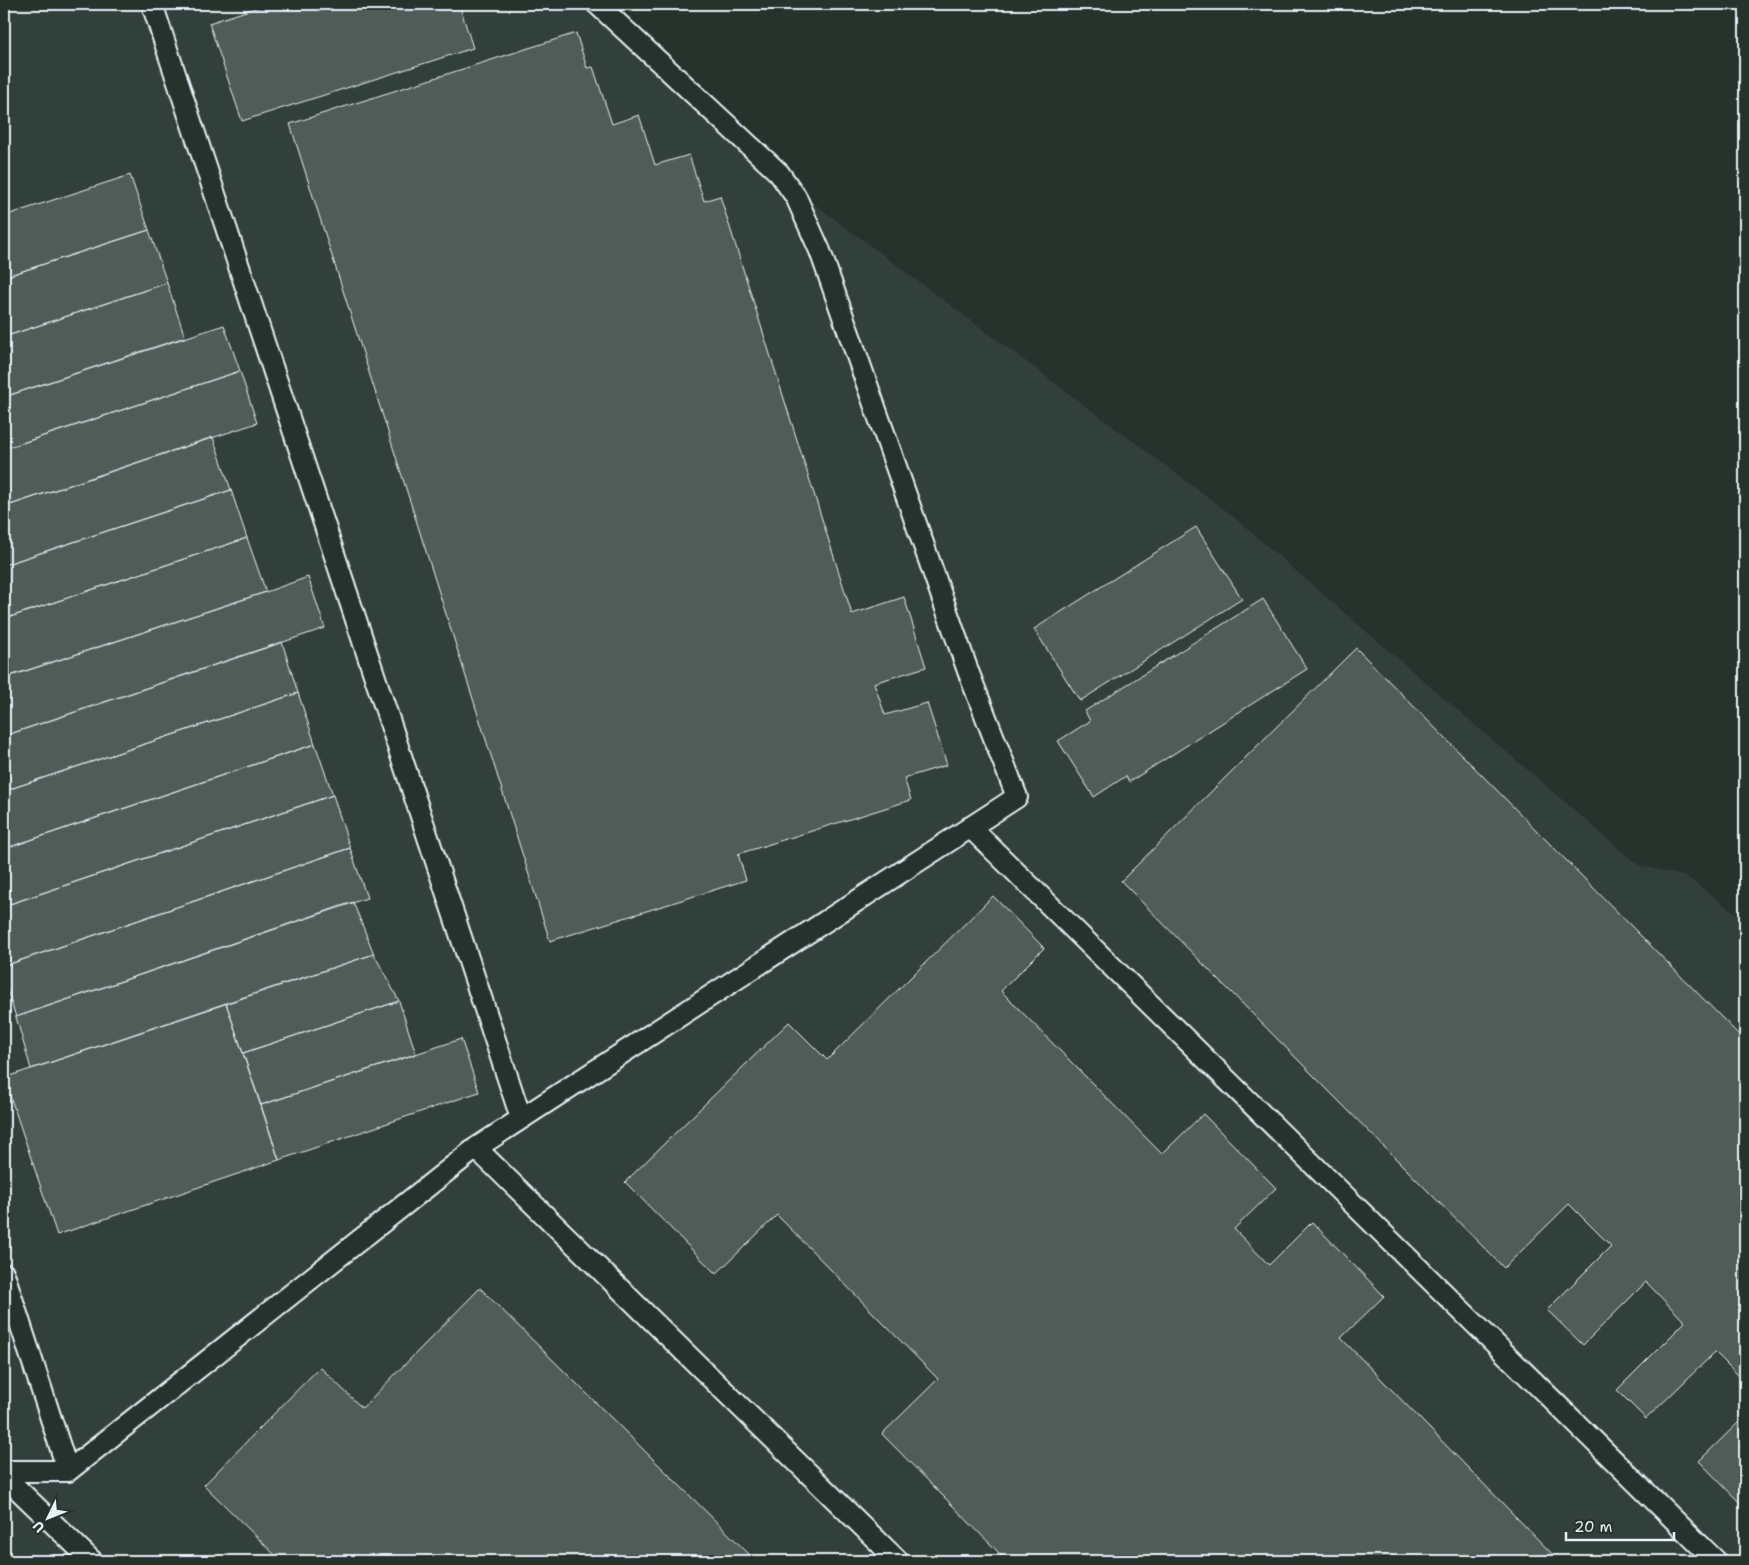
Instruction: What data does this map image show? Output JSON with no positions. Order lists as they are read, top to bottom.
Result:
{
  "scale_bar": "20 m",
  "north": "bottom left"
}
